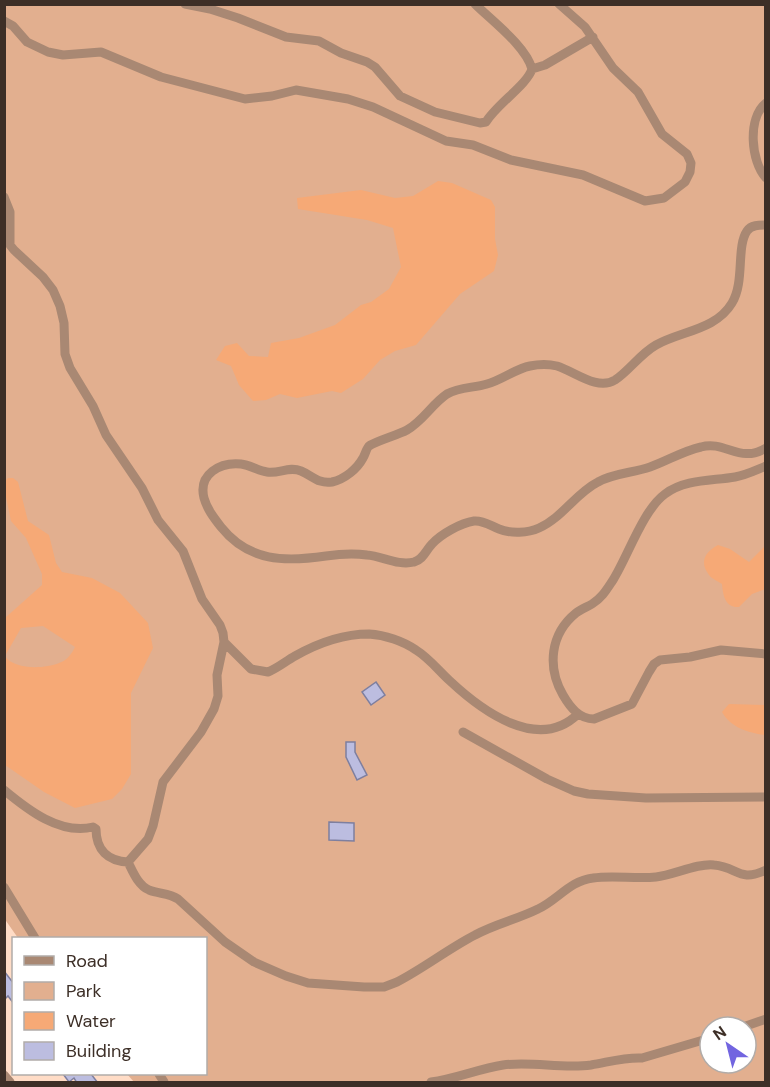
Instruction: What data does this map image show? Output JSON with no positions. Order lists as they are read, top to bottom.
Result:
{
  "legend": [
    "Road",
    "Park",
    "Water",
    "Building"
  ],
  "north": "top left"
}
